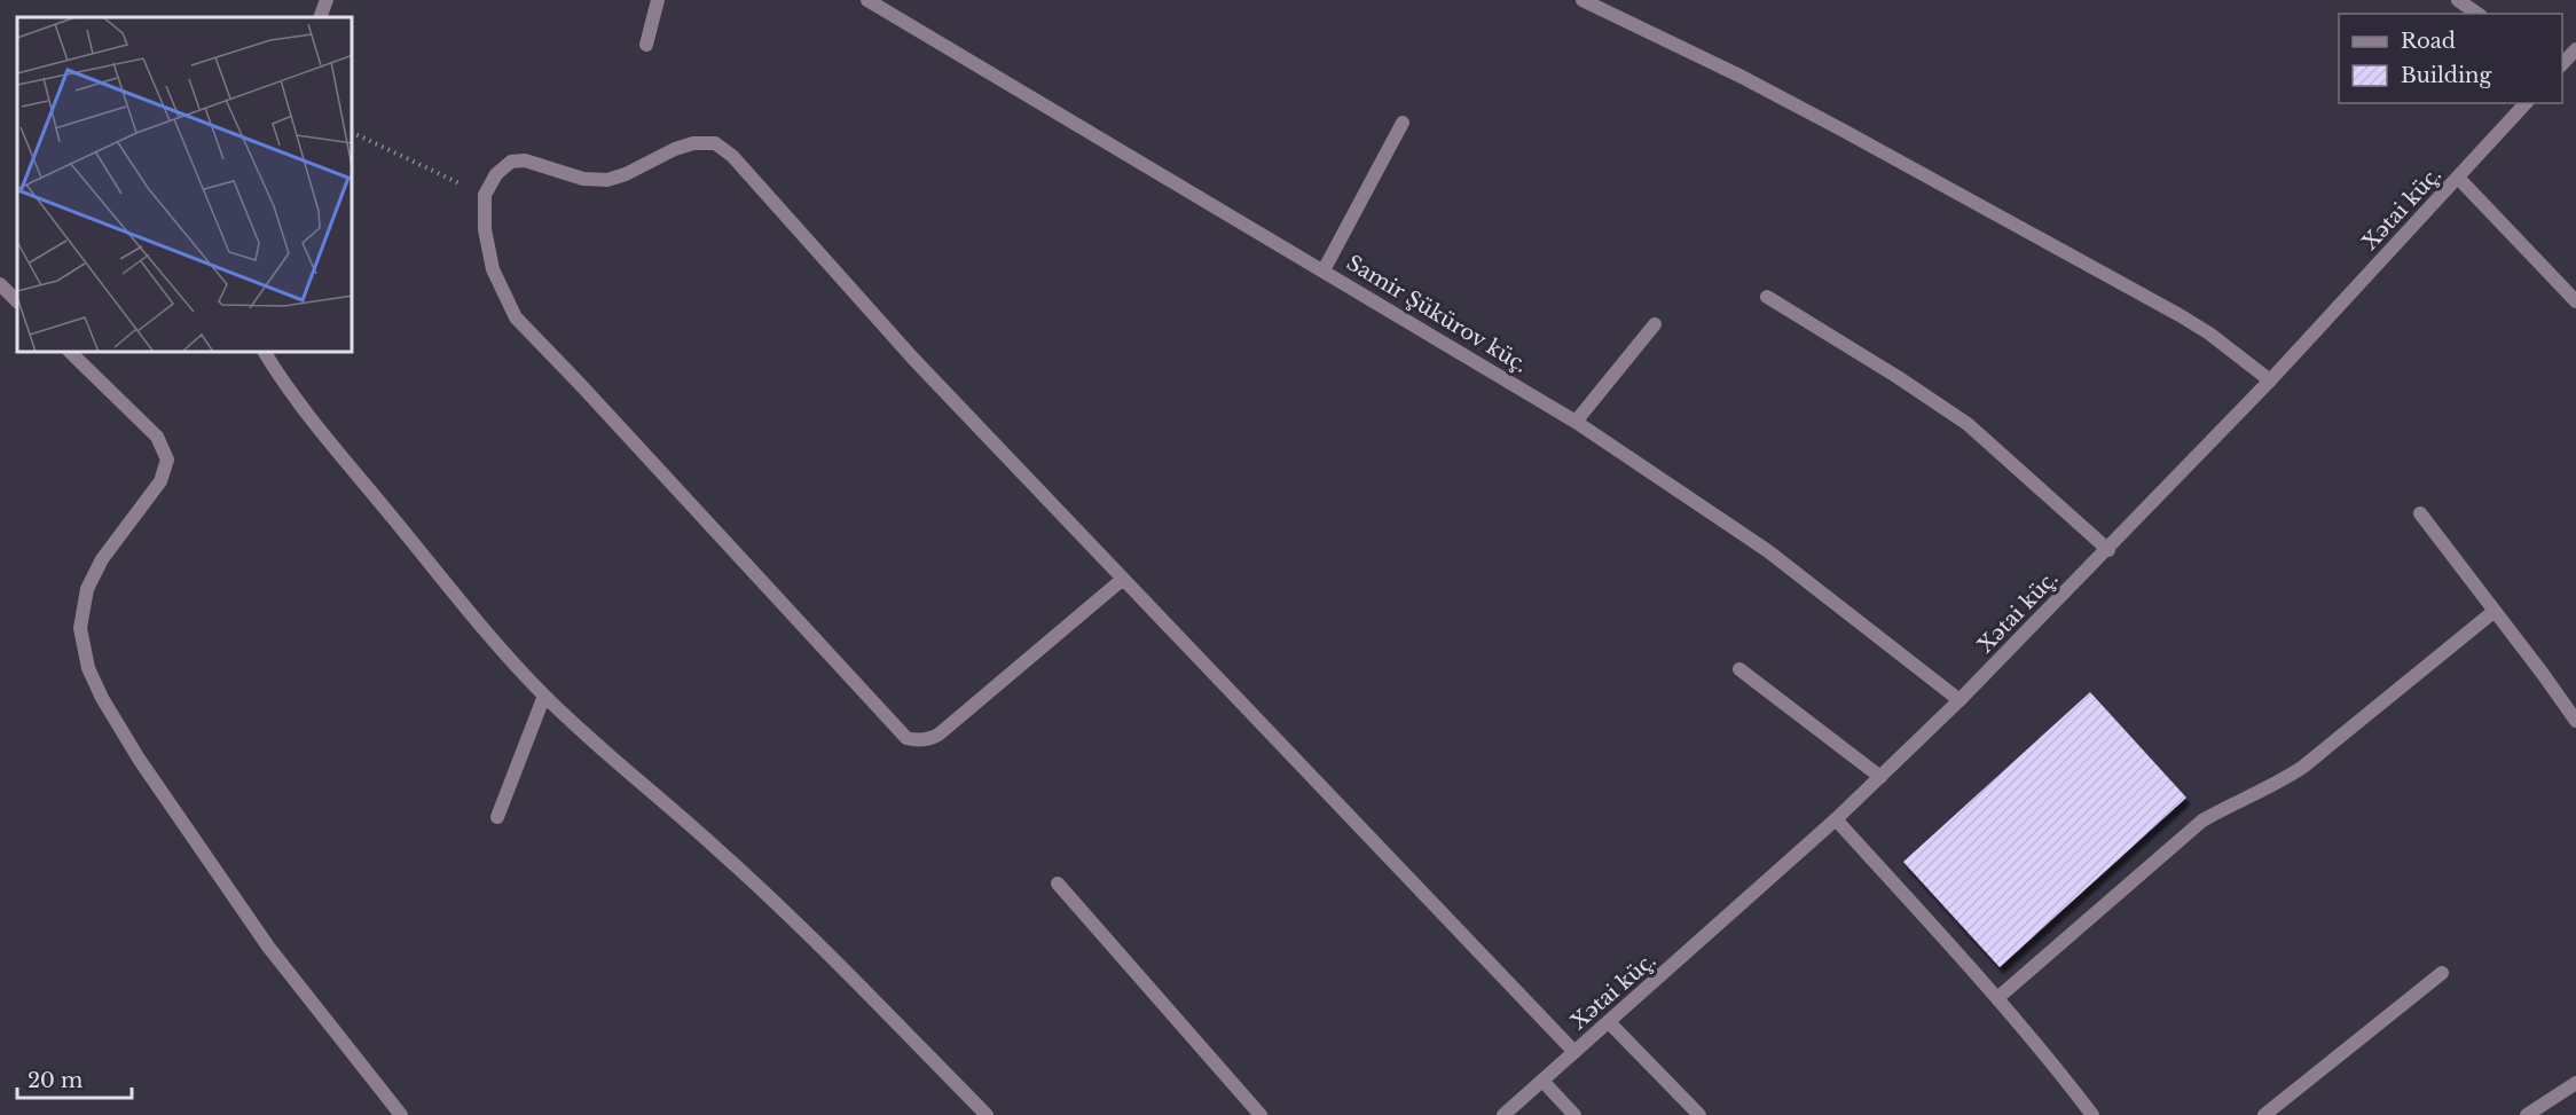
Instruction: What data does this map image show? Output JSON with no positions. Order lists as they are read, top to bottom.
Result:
{
  "streets": {
    "street": ["Xətai küç.", "Samir Şükürov küç."]
  },
  "crossings": [
    ["Xətai küç.", "Samir Şükürov küç."]
  ],
  "legend": ["Road", "Building"],
  "scale_bar": "20 m"
}
